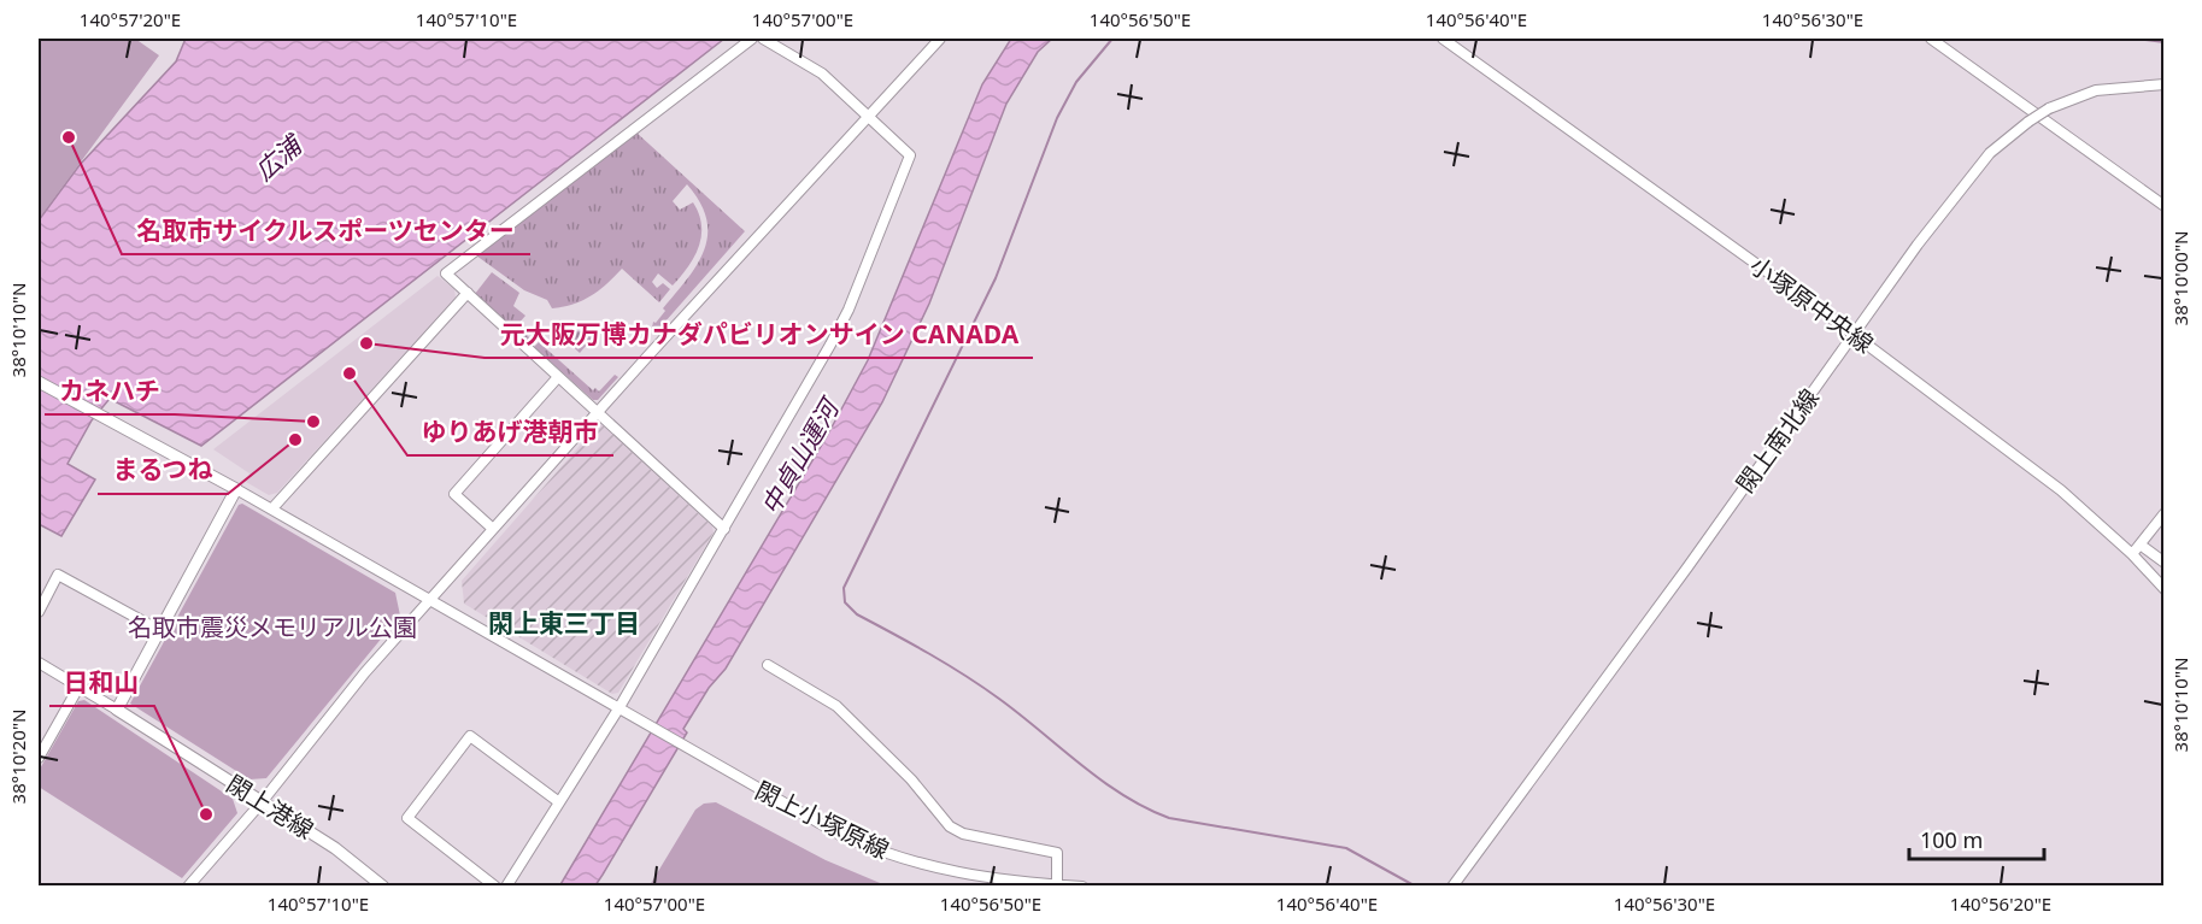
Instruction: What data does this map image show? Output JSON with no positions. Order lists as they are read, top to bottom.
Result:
{
  "streets": {
    "main road": ["閖上港線"],
    "street": ["小塚原中央線", "閖上南北線", "閖上小塚原線"]
  },
  "crossings": [
    ["小塚原中央線", "閖上南北線"]
  ],
  "districts": ["閖上東三丁目"],
  "water": ["広浦", "中貞山運河"],
  "parks": ["名取市震災メモリアル公園"],
  "places": [
    "名取市サイクルスポーツセンター",
    "元大阪万博カナダパビリオンサイン CANADA",
    "ゆりあげ港朝市",
    "カネハチ",
    "まるつね",
    "日和山"
  ],
  "scale_bar": "100 m",
  "coordinates": [
    "140°57'20\"E",
    "140°57'10\"E",
    "140°57'00\"E",
    "140°56'50\"E",
    "140°56'40\"E",
    "140°56'30\"E",
    "38°10'00\"N",
    "38°10'10\"N",
    "38°10'20\"N",
    "140°56'20\"E"
  ]
}
